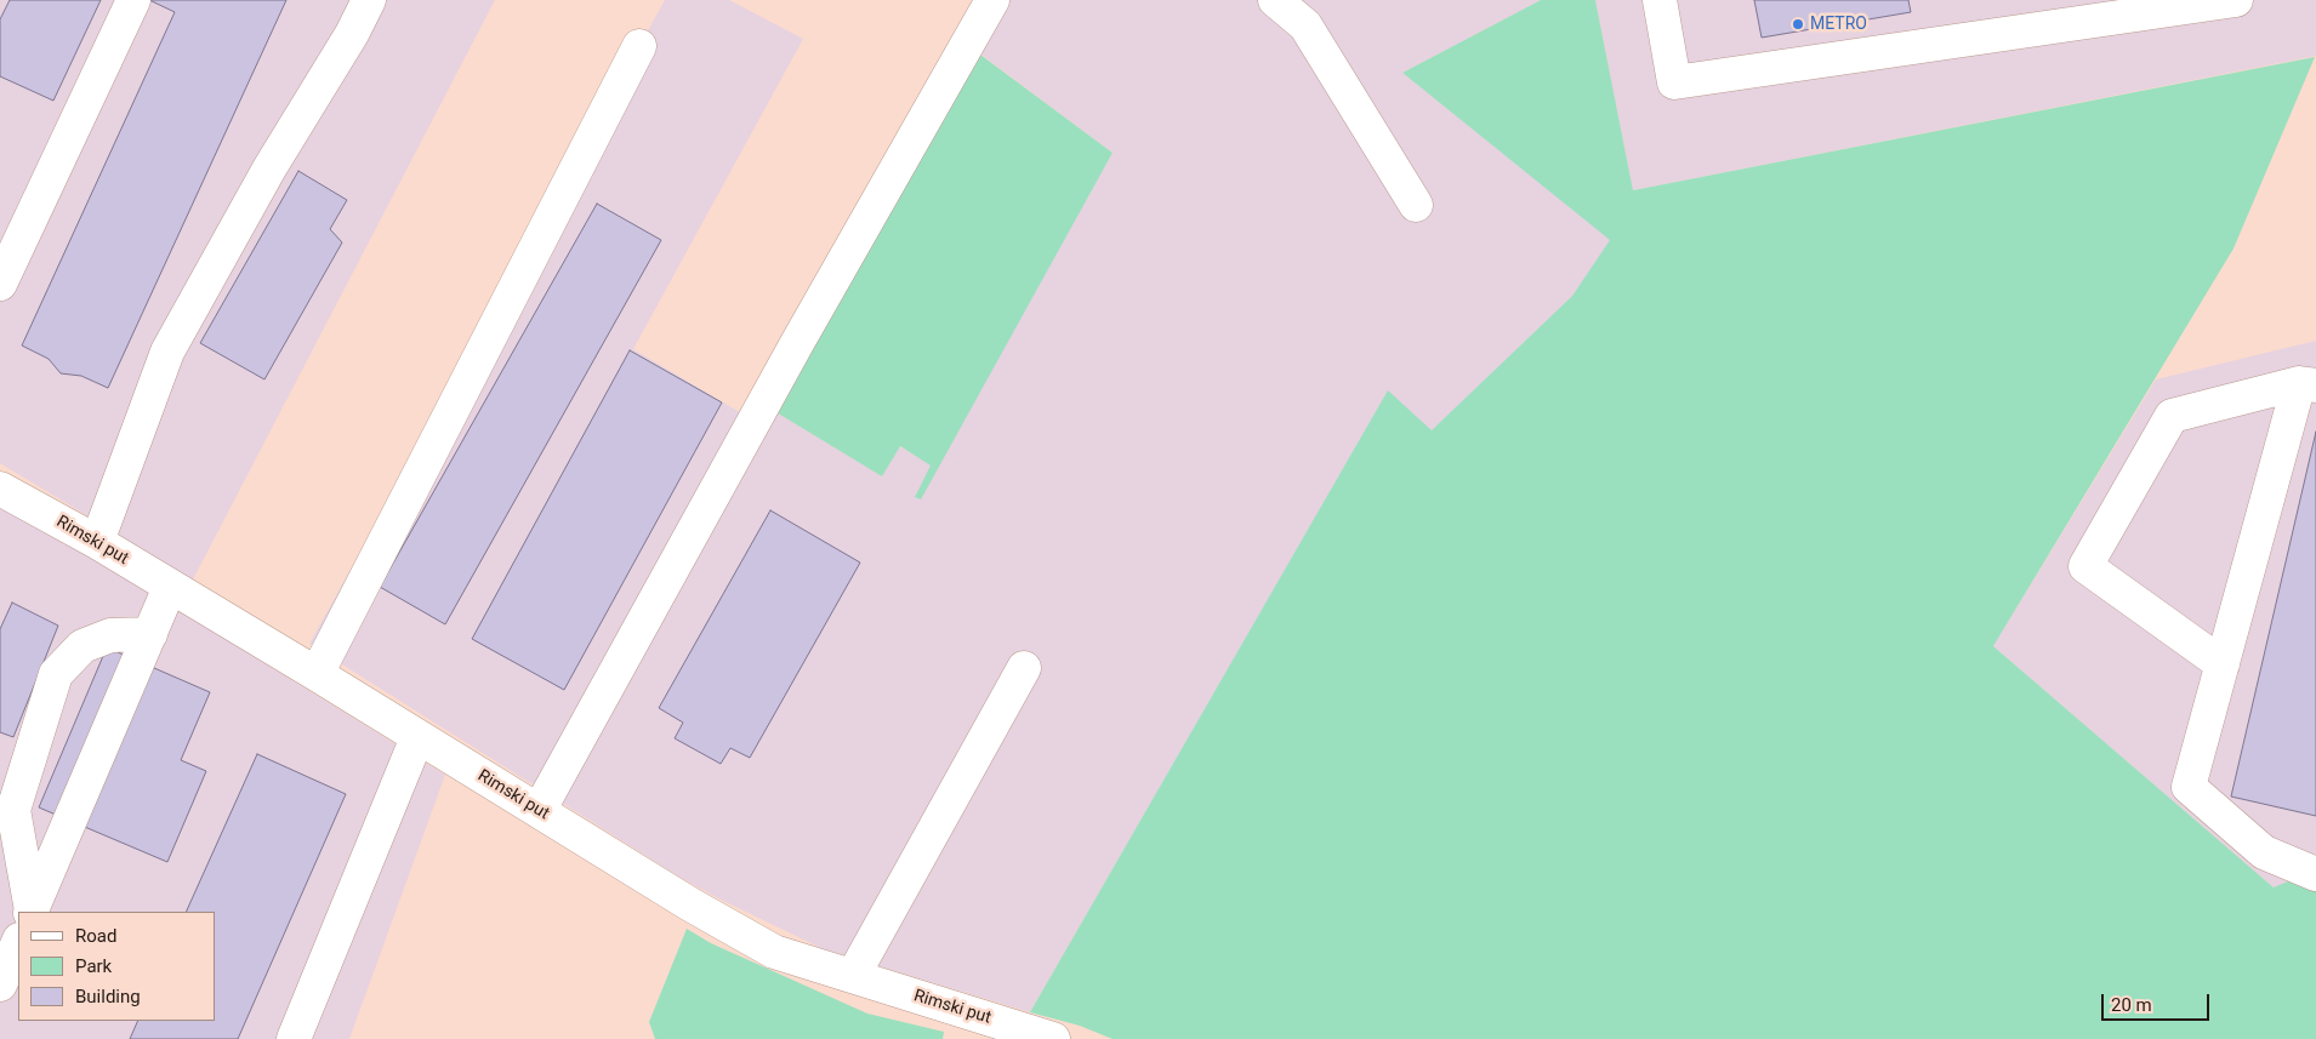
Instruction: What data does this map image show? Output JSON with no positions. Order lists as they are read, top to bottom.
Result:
{
  "streets": {
    "street": ["Rimski put"]
  },
  "places": ["METRO"],
  "legend": ["Road", "Park", "Building"],
  "scale_bar": "20 m"
}
